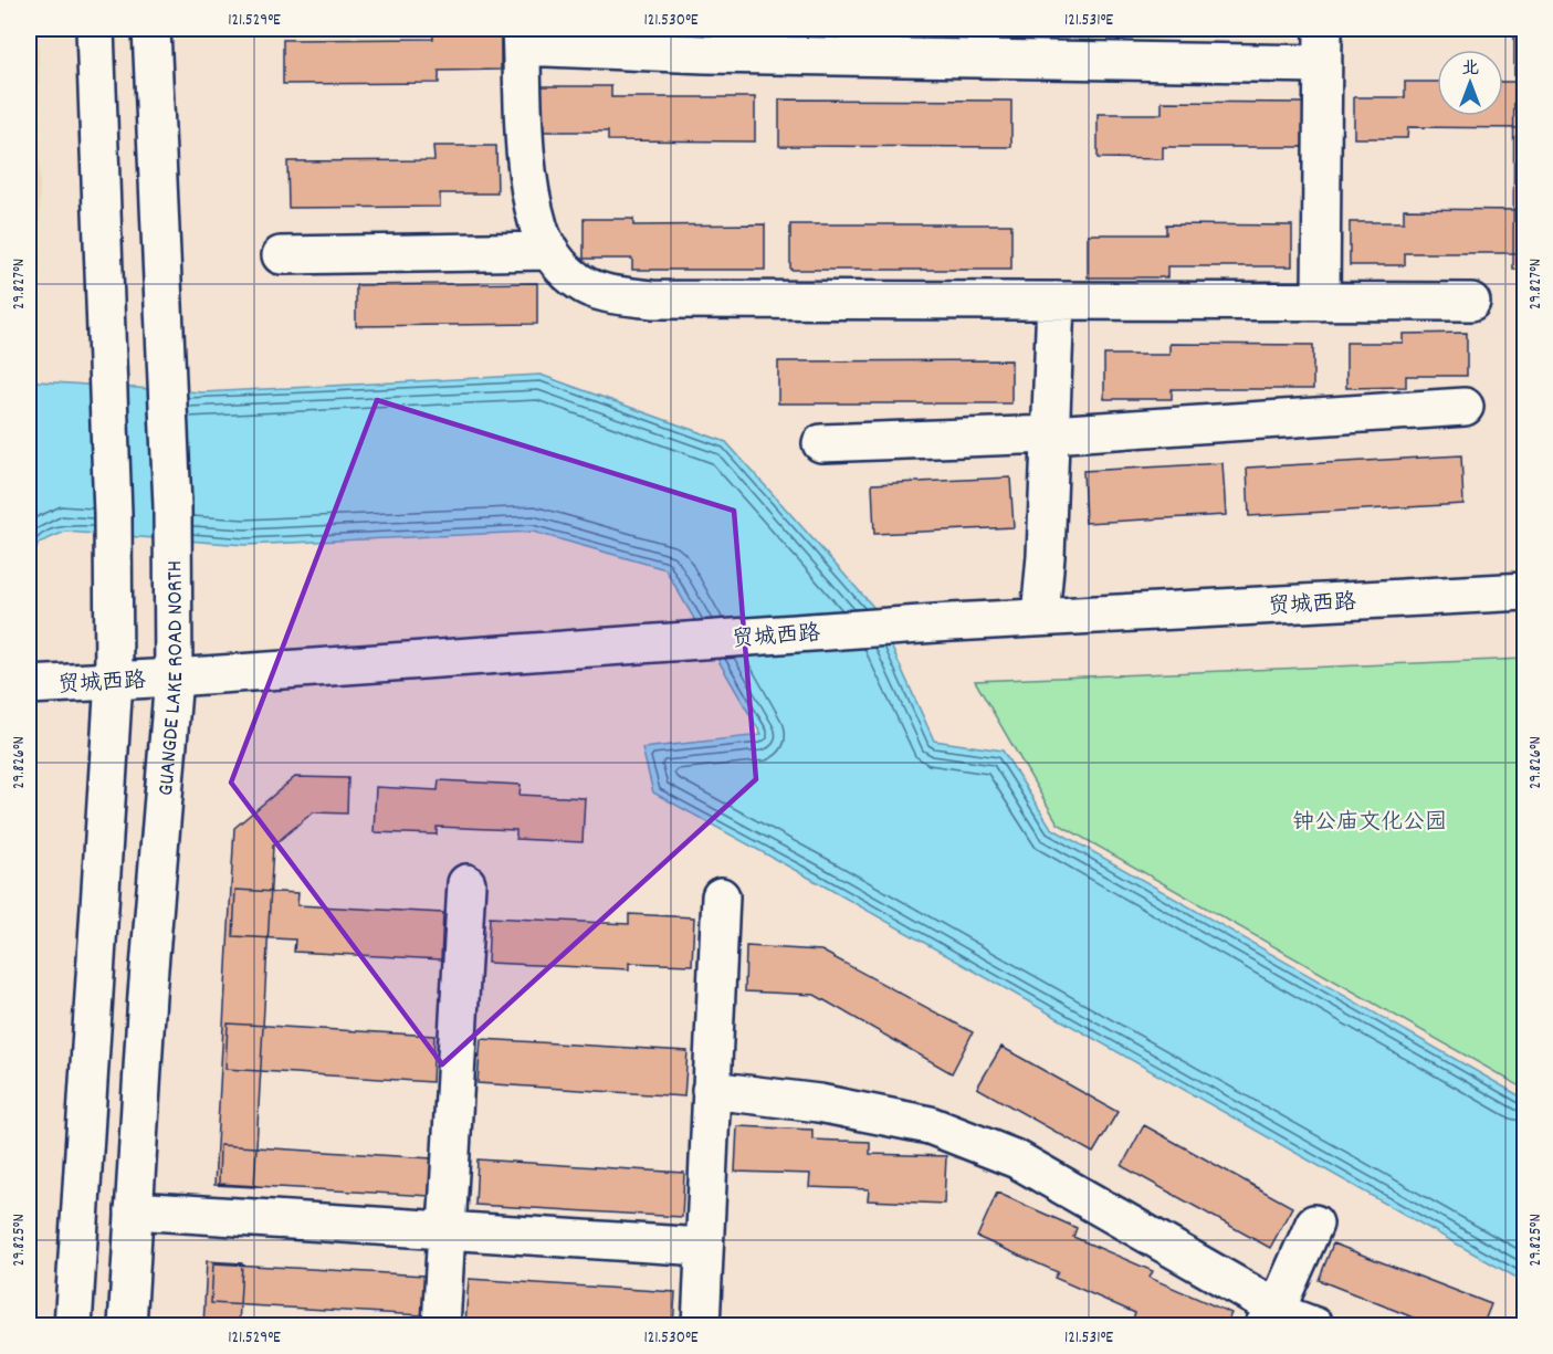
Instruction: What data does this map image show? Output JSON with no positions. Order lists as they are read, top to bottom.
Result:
{
  "streets": {
    "main road": ["贸城西路", "GUANGDE LAKE ROAD NORTH"]
  },
  "crossings": [
    ["贸城西路", "GUANGDE LAKE ROAD NORTH"]
  ],
  "parks": ["钟公庙文化公园"],
  "north": "top",
  "coordinates": [
    "121.529°E",
    "121.530°E",
    "121.531°E",
    "29.827°N",
    "29.826°N",
    "29.825°N"
  ]
}
